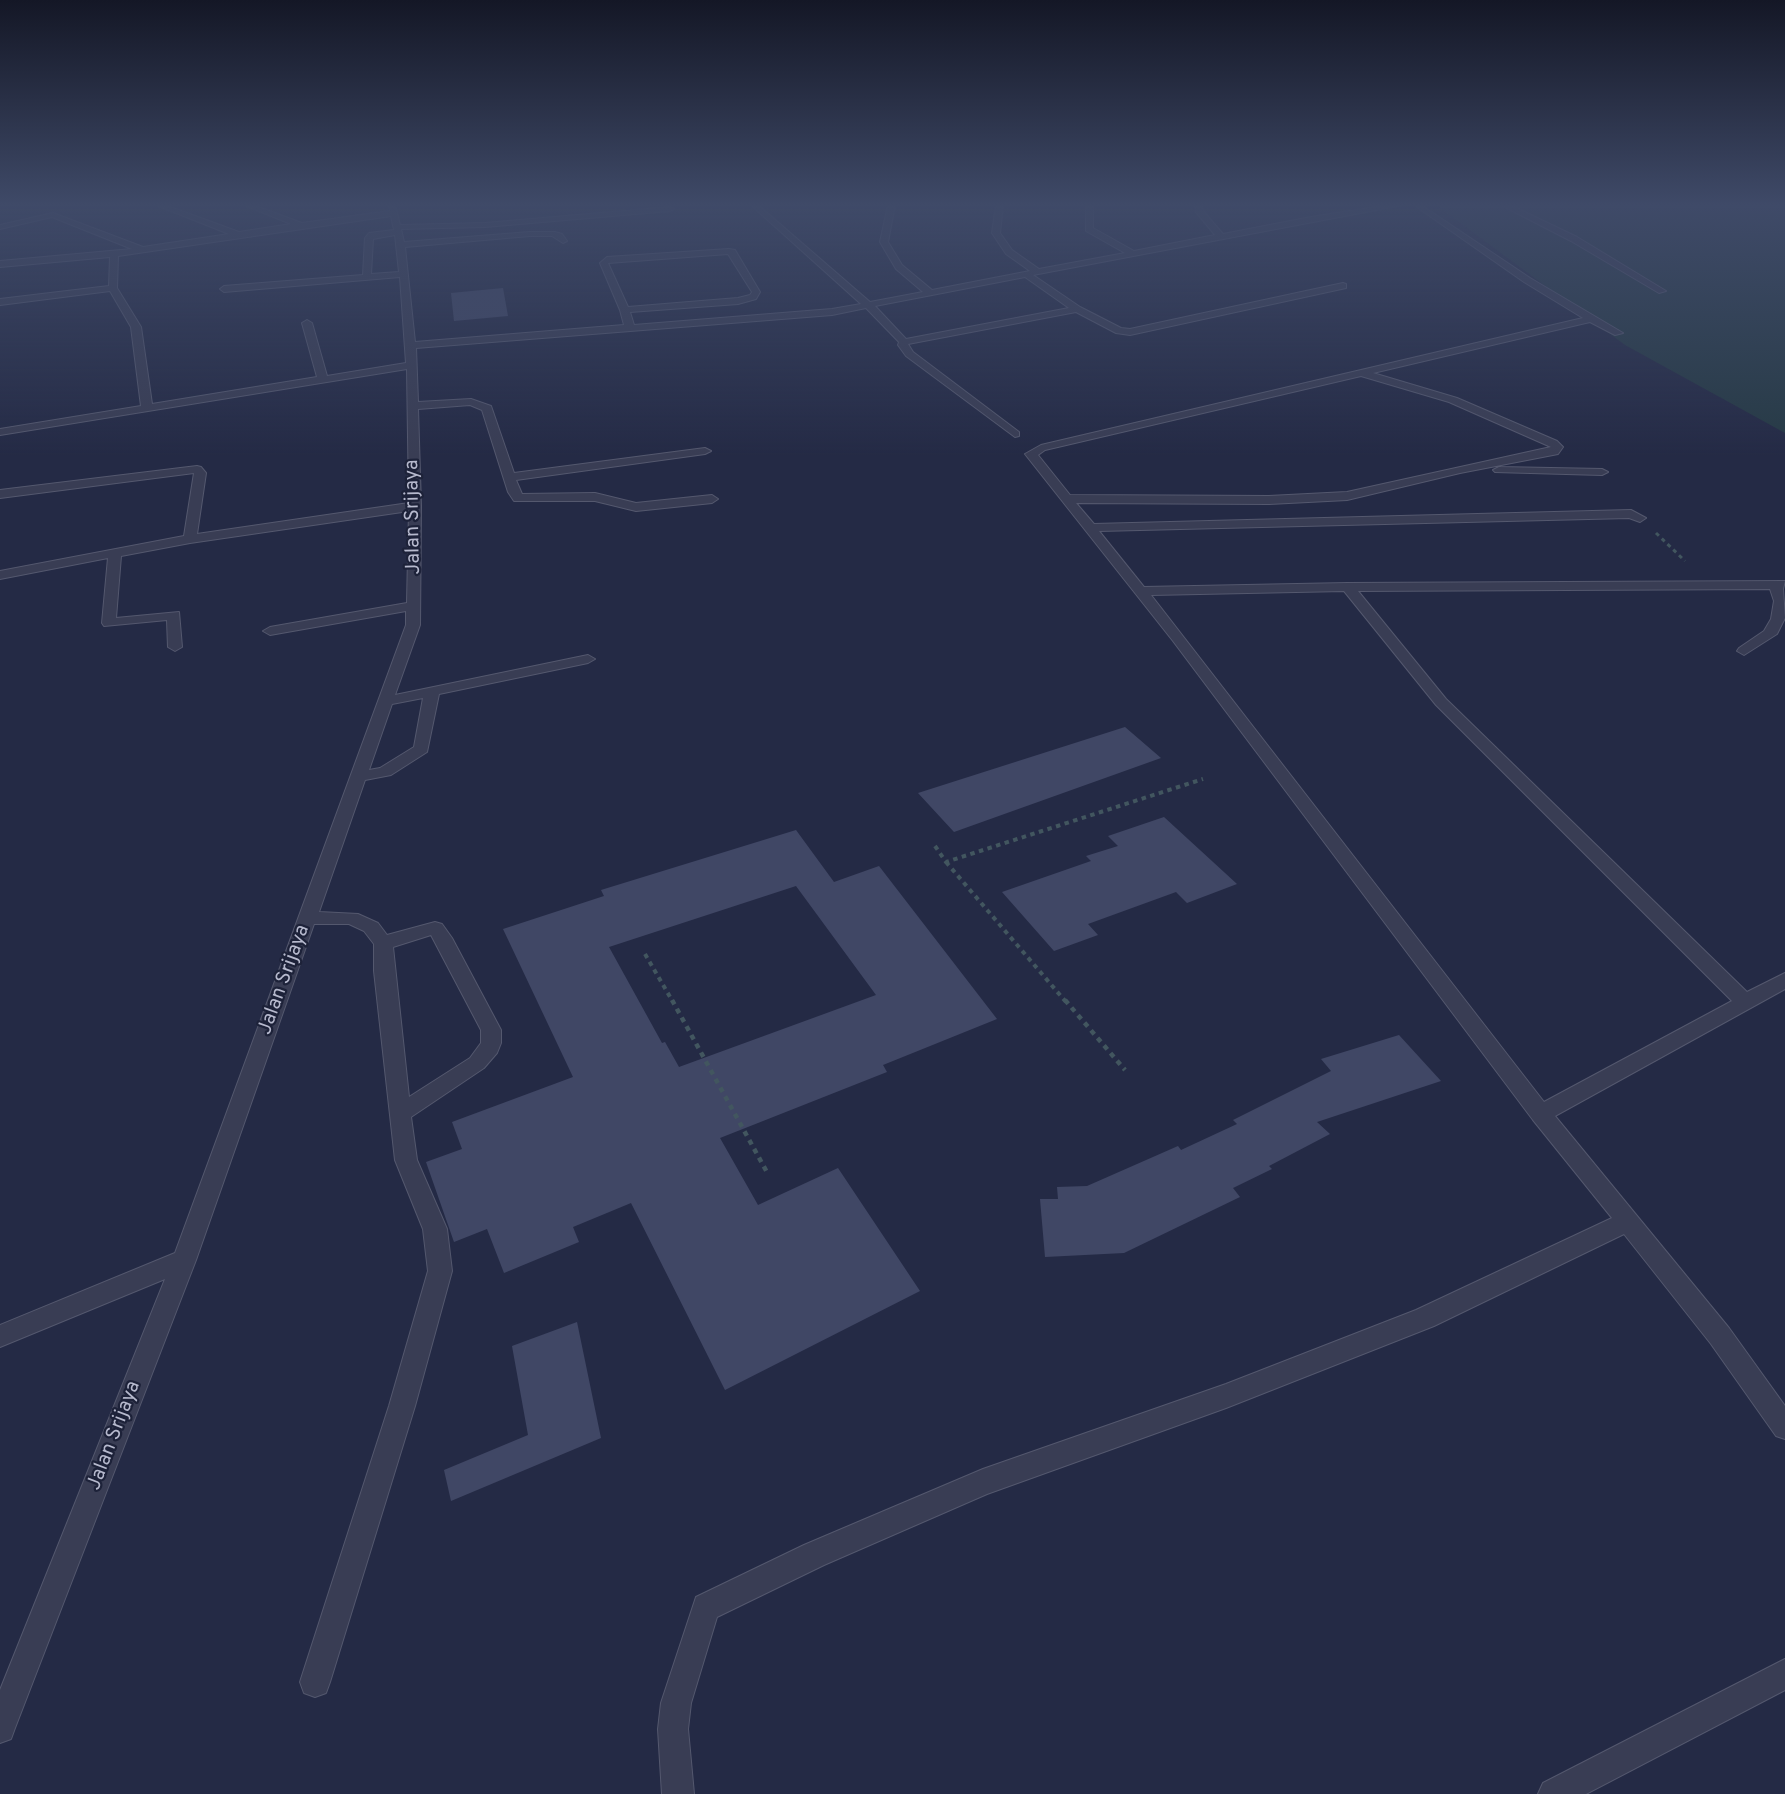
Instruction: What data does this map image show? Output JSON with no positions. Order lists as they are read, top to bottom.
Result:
{
  "streets": {
    "street": ["Jalan Srijaya"]
  }
}
